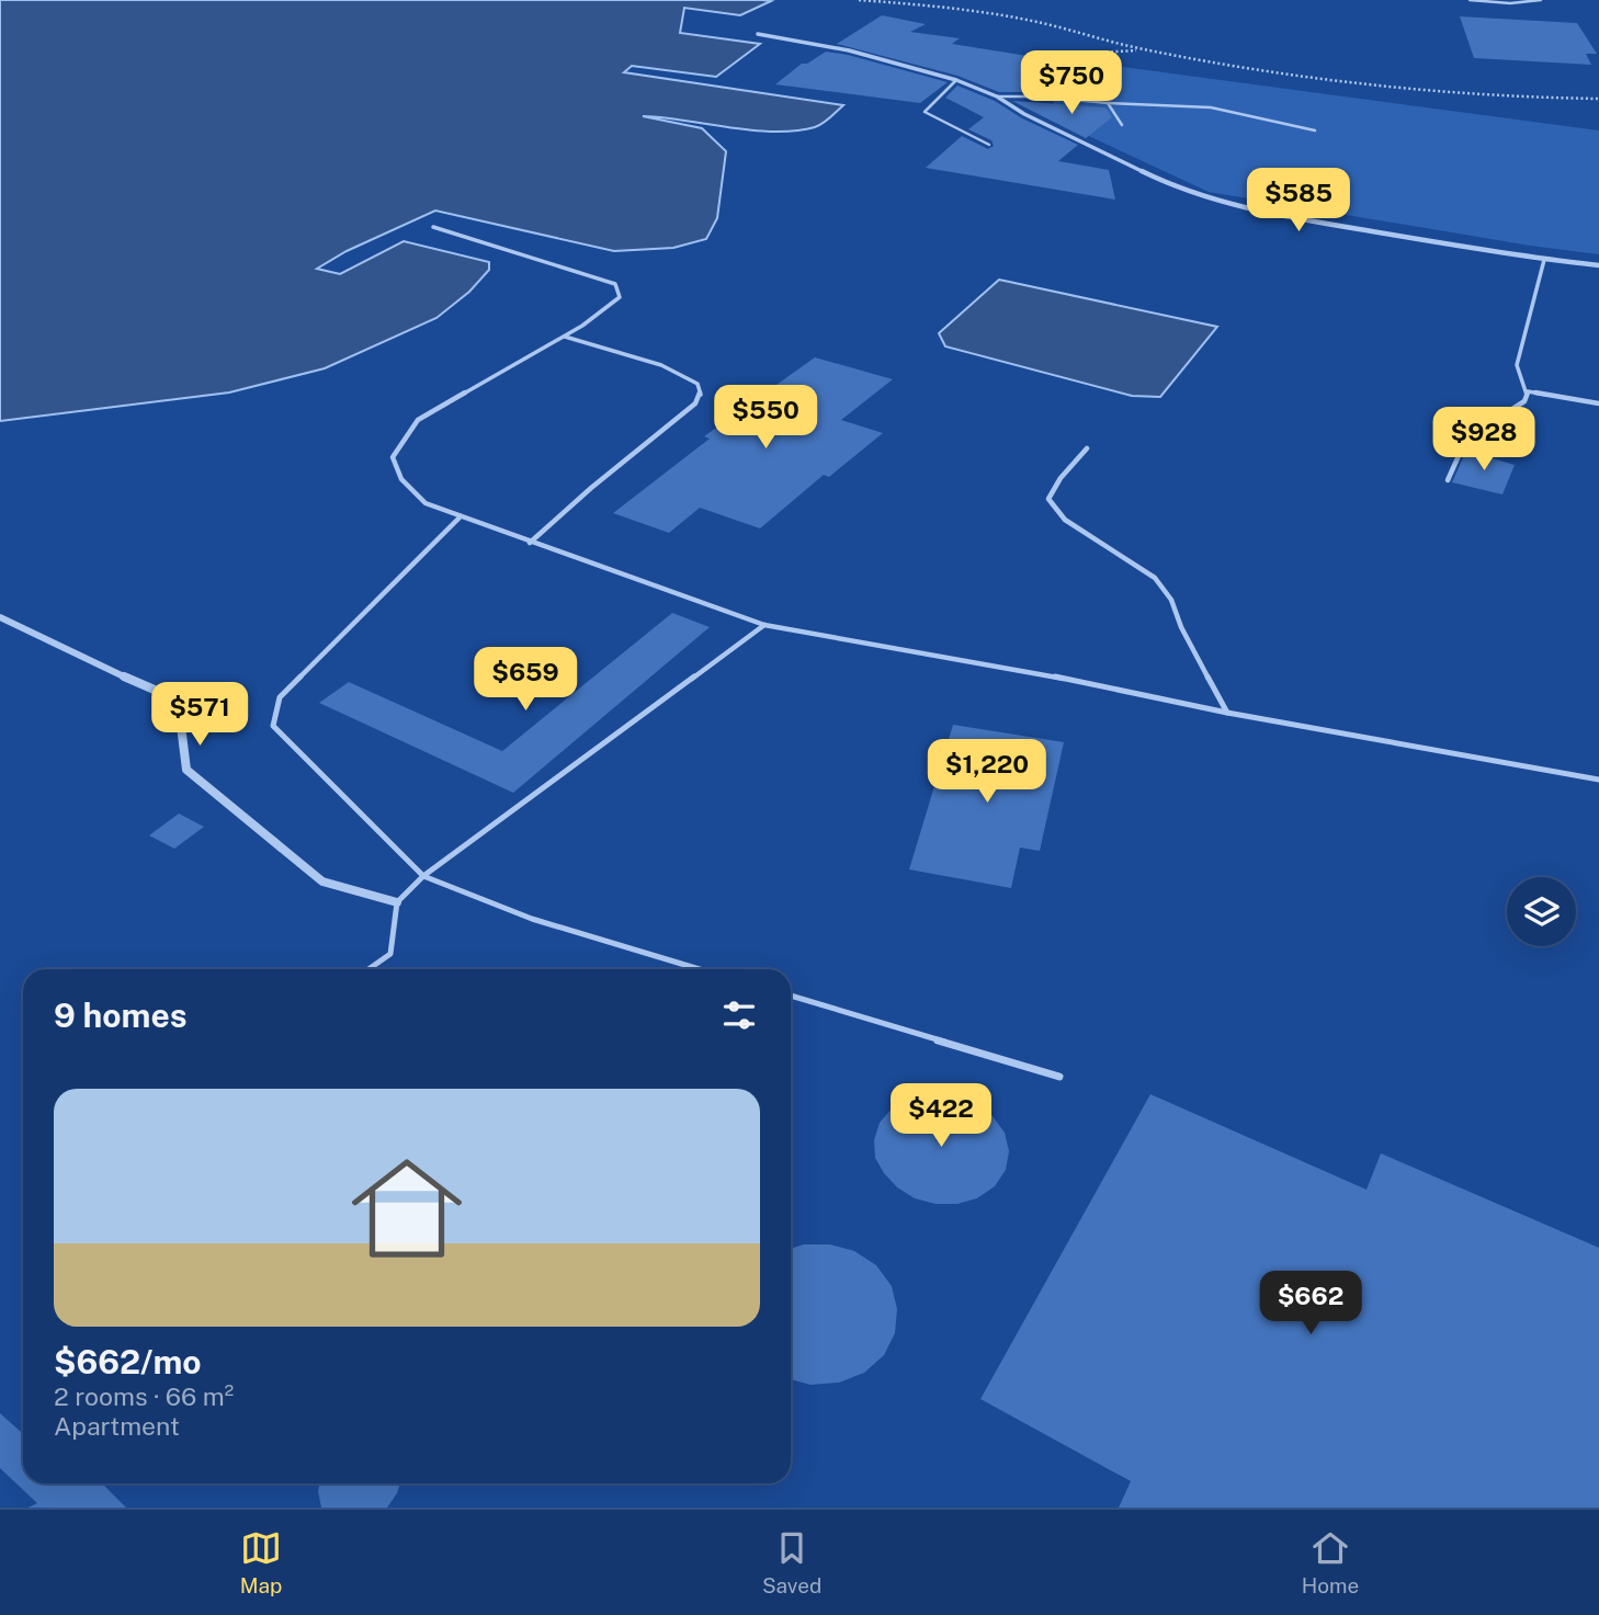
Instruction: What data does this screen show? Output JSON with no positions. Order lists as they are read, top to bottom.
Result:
{
  "page": {
    "price": [
      "$750",
      "$585",
      "$550",
      "$928",
      "$659",
      "$571",
      "$1,220",
      "$422",
      "$662"
    ],
    "heading": "9 homes",
    "list": [
      {
        "name": "$662/mo",
        "note": "2 rooms · 66 m² · Apartment"
      }
    ],
    "tabs": ["Map", "Saved", "Home"]
  }
}
